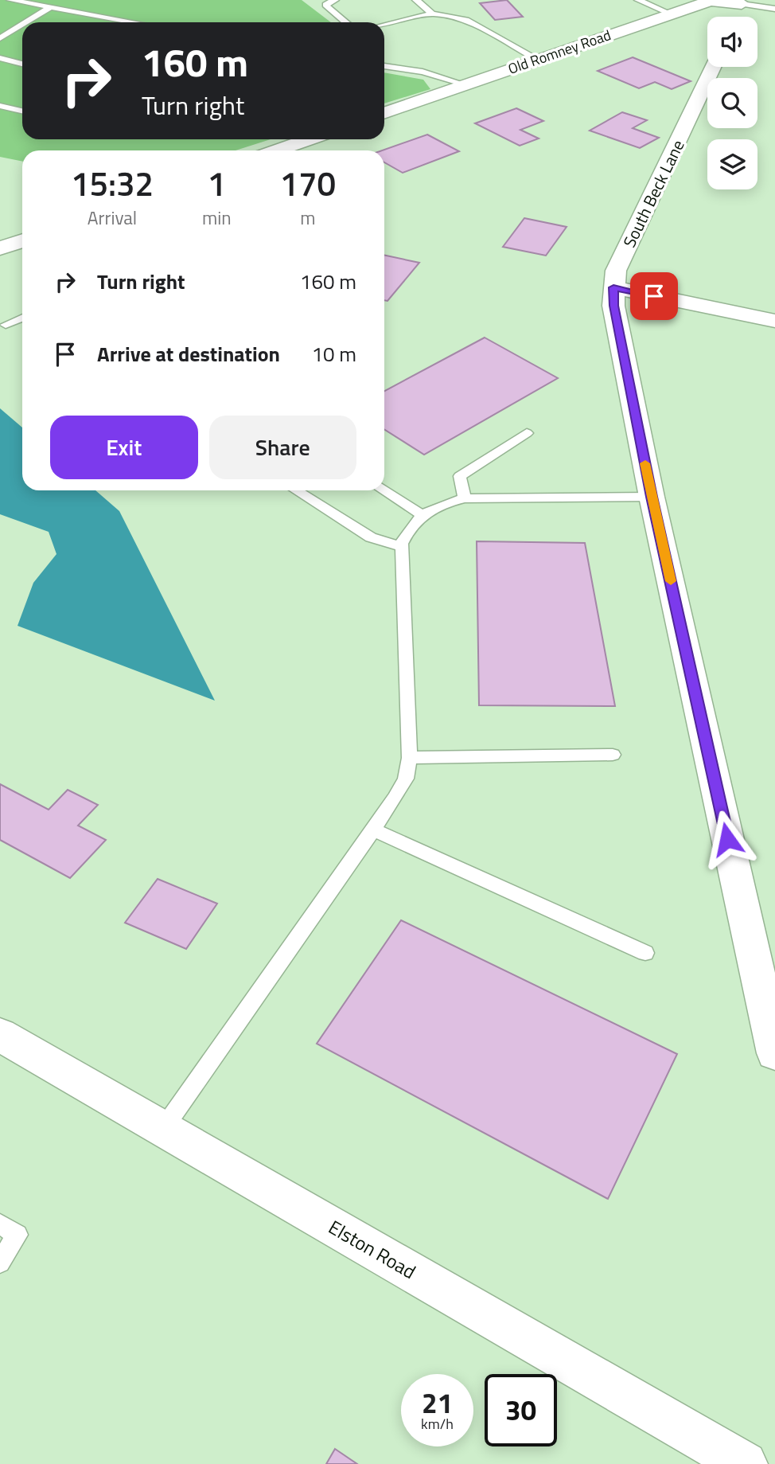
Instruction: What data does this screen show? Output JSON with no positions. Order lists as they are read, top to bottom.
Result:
{
  "streets": {
    "street": ["Old Romney Road", "South Beck Lane", "Elston Road"]
  },
  "page": {
    "turn": ["160 m", "Turn right"],
    "eta": [
      "15:32",
      "Arrival",
      "1",
      "min",
      "170",
      "m"
    ],
    "list": [
      {
        "name": "Turn right",
        "value": "160 m"
      },
      {
        "name": "Arrive at destination",
        "value": "10 m"
      }
    ],
    "buttons": ["Exit", "Share"],
    "speed": "21 km/h",
    "limit": "30"
  }
}
